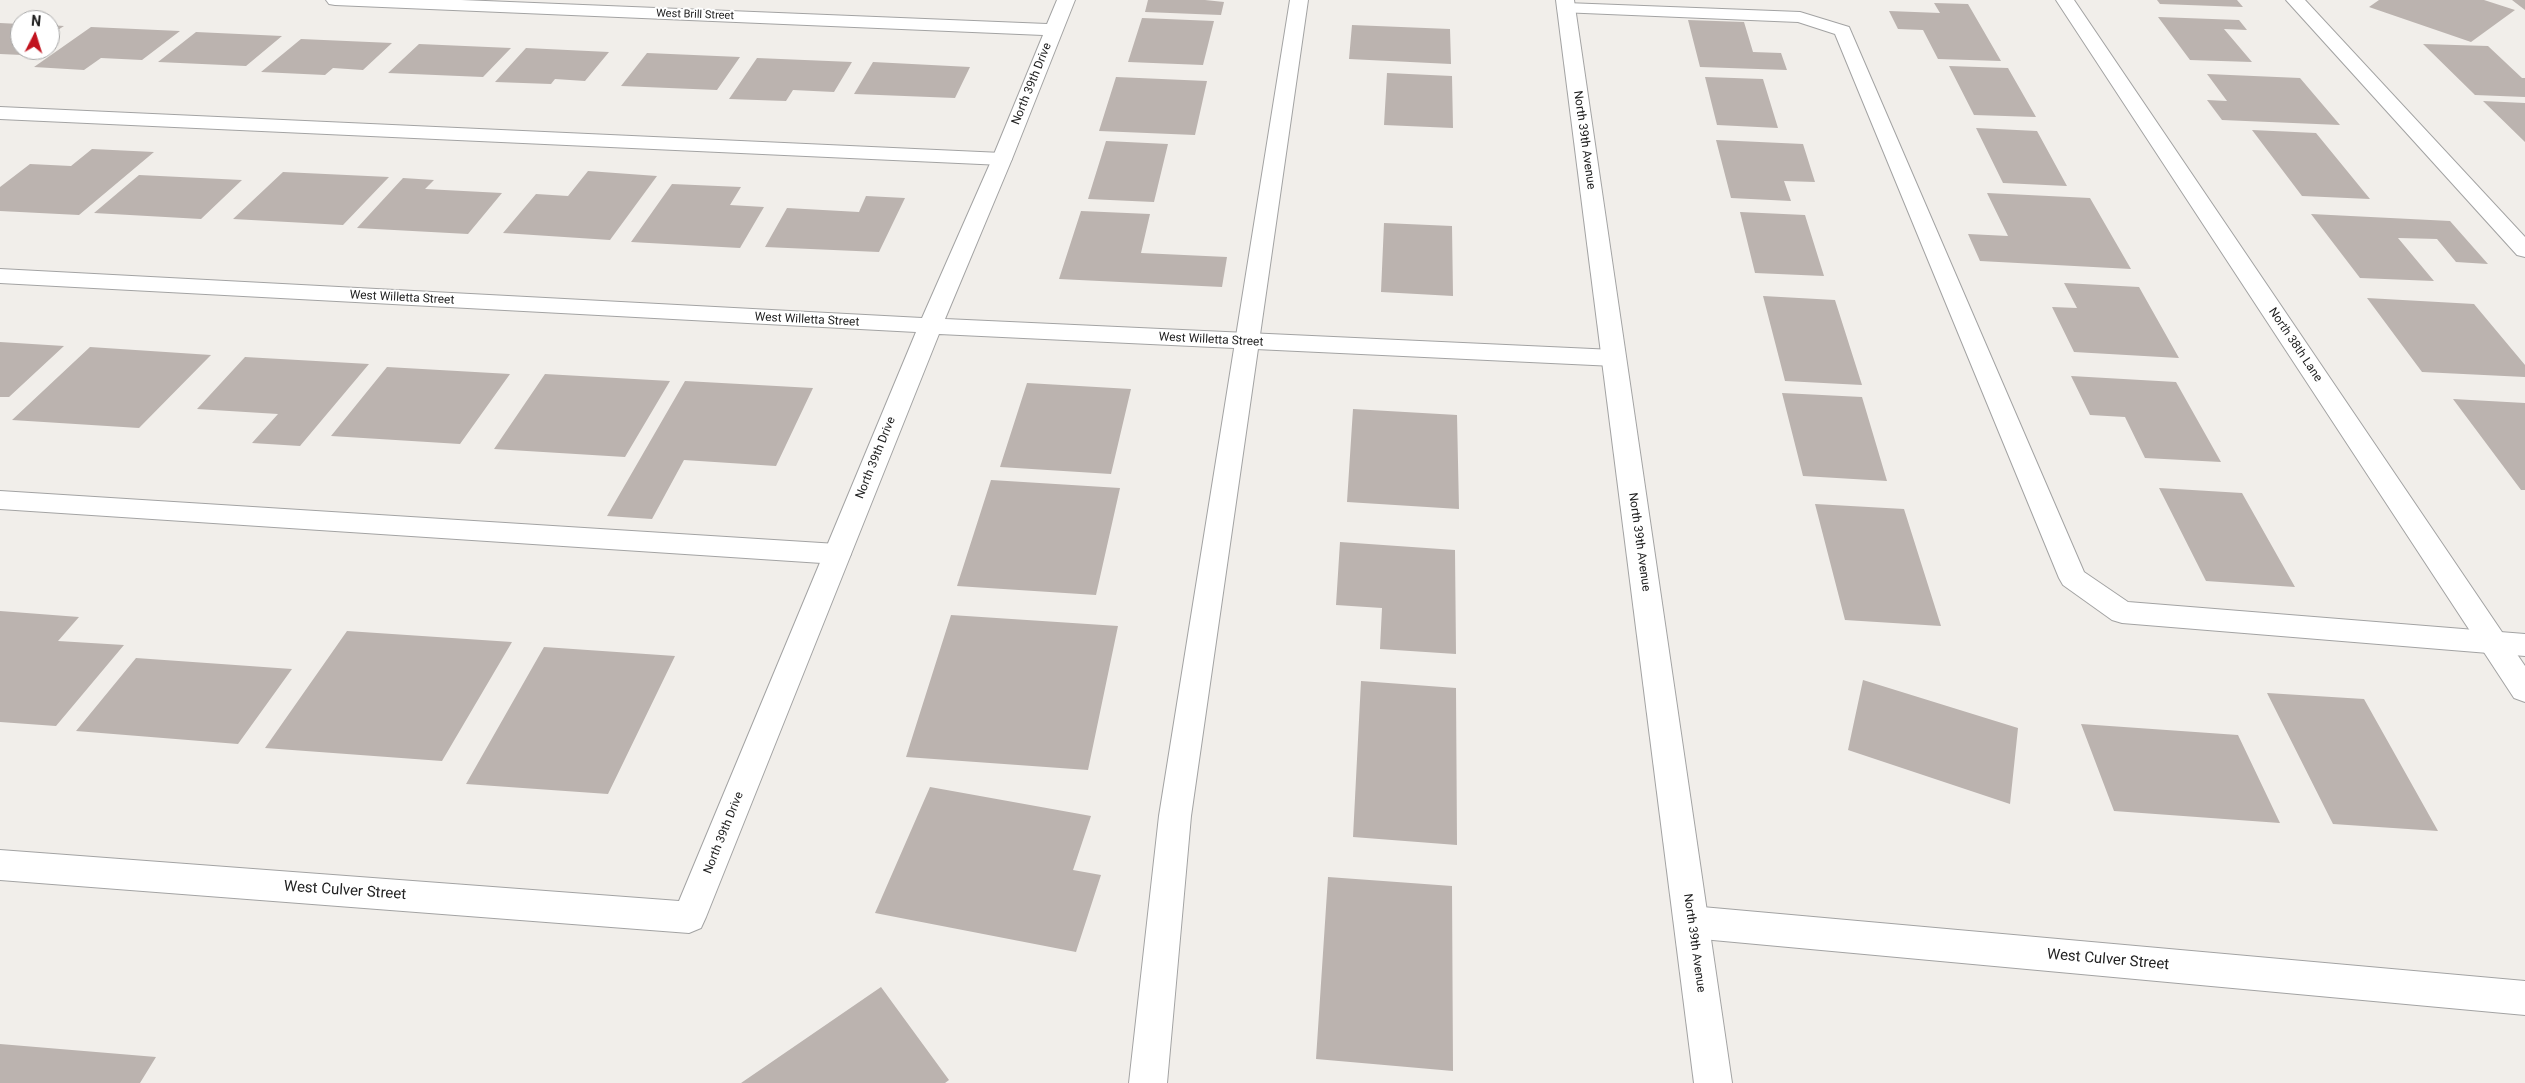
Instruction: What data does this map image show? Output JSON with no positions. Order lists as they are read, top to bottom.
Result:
{
  "streets": {
    "street": [
      "West Brill Street",
      "North 39th Drive",
      "North 39th Avenue",
      "West Willetta Street",
      "North 38th Lane",
      "West Culver Street"
    ]
  },
  "crossings": [
    ["West Brill Street", "North 39th Drive"],
    ["North 39th Drive", "West Willetta Street"],
    ["North 39th Drive", "West Culver Street"],
    ["North 39th Avenue", "West Willetta Street"],
    ["North 39th Avenue", "West Culver Street"]
  ],
  "north": "top"
}
